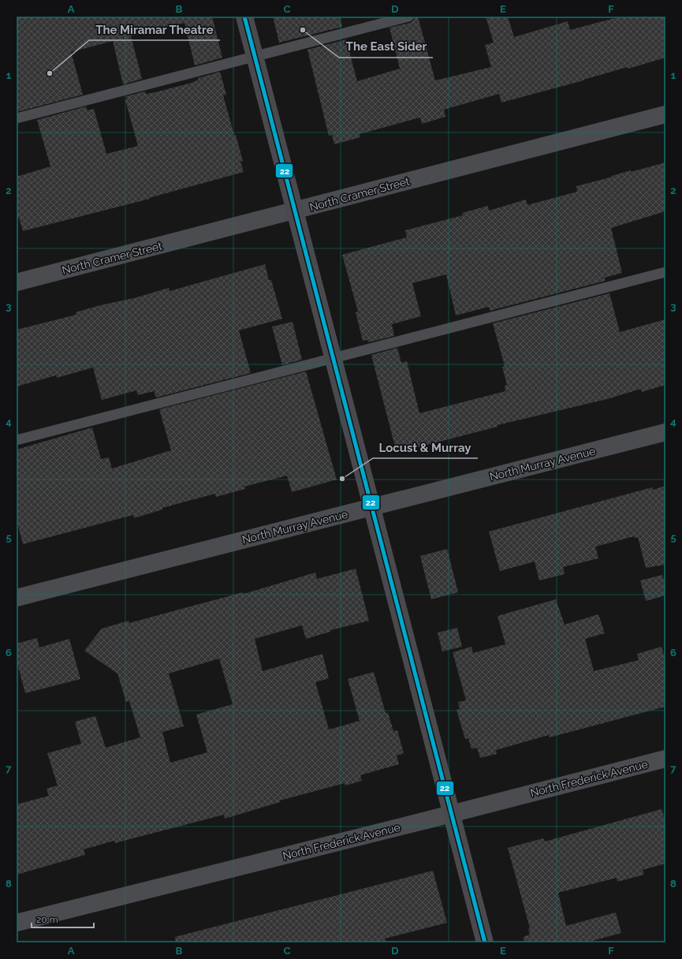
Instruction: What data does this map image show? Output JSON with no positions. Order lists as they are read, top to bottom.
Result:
{
  "streets": {
    "street": ["North Cramer Street", "North Murray Avenue", "North Frederick Avenue"]
  },
  "places": ["The East Sider", "The Miramar Theatre", "Locust & Murray"],
  "lines": ["transit line 22"],
  "scale_bar": "20 m",
  "grid": {
    "columns": [
      "A",
      "B",
      "C",
      "D",
      "E",
      "F"
    ],
    "rows": [
      "1",
      "2",
      "3",
      "4",
      "5",
      "6",
      "7",
      "8"
    ]
  }
}
